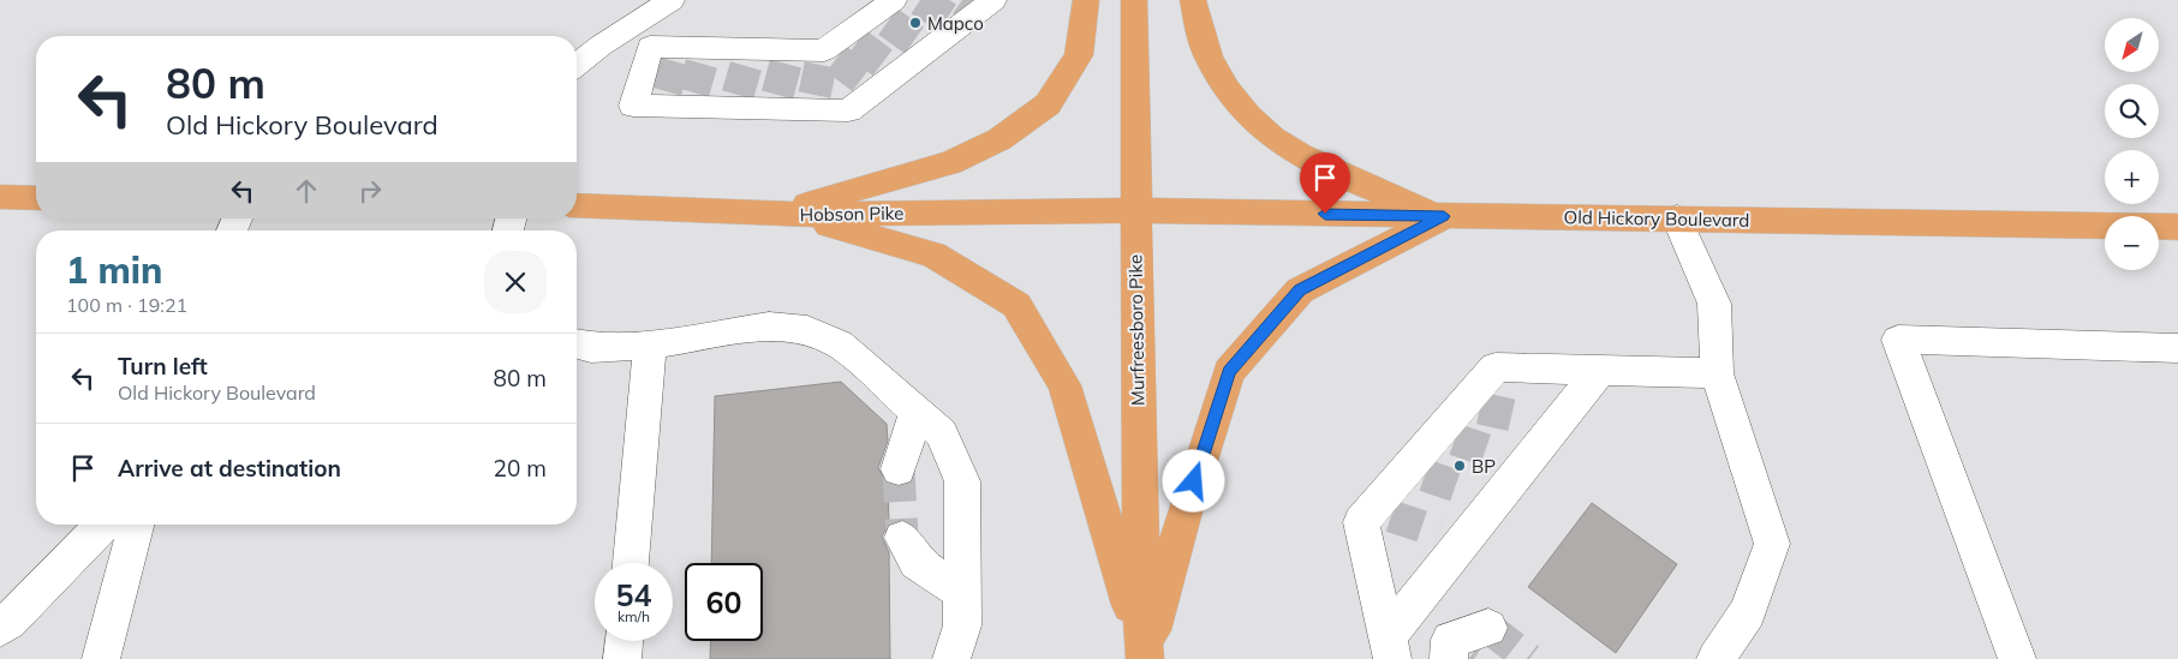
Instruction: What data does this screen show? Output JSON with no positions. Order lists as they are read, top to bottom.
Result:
{
  "streets": {
    "main road": ["Hobson Pike", "Old Hickory Boulevard", "Murfreesboro Pike"]
  },
  "crossings": [
    ["Hobson Pike", "Old Hickory Boulevard"],
    ["Hobson Pike", "Murfreesboro Pike"],
    ["Old Hickory Boulevard", "Murfreesboro Pike"]
  ],
  "places": ["Mapco", "BP"],
  "north": "bottom left",
  "page": {
    "map_buttons": ["+", "−"],
    "turn": ["80 m", "Old Hickory Boulevard"],
    "heading": ["1 min", "100 m · 19:21"],
    "list": [
      {
        "name": "Turn left",
        "note": "Old Hickory Boulevard",
        "value": "80 m"
      },
      {
        "name": "Arrive at destination",
        "value": "20 m"
      }
    ],
    "speed": "54 km/h",
    "limit": "60"
  }
}
